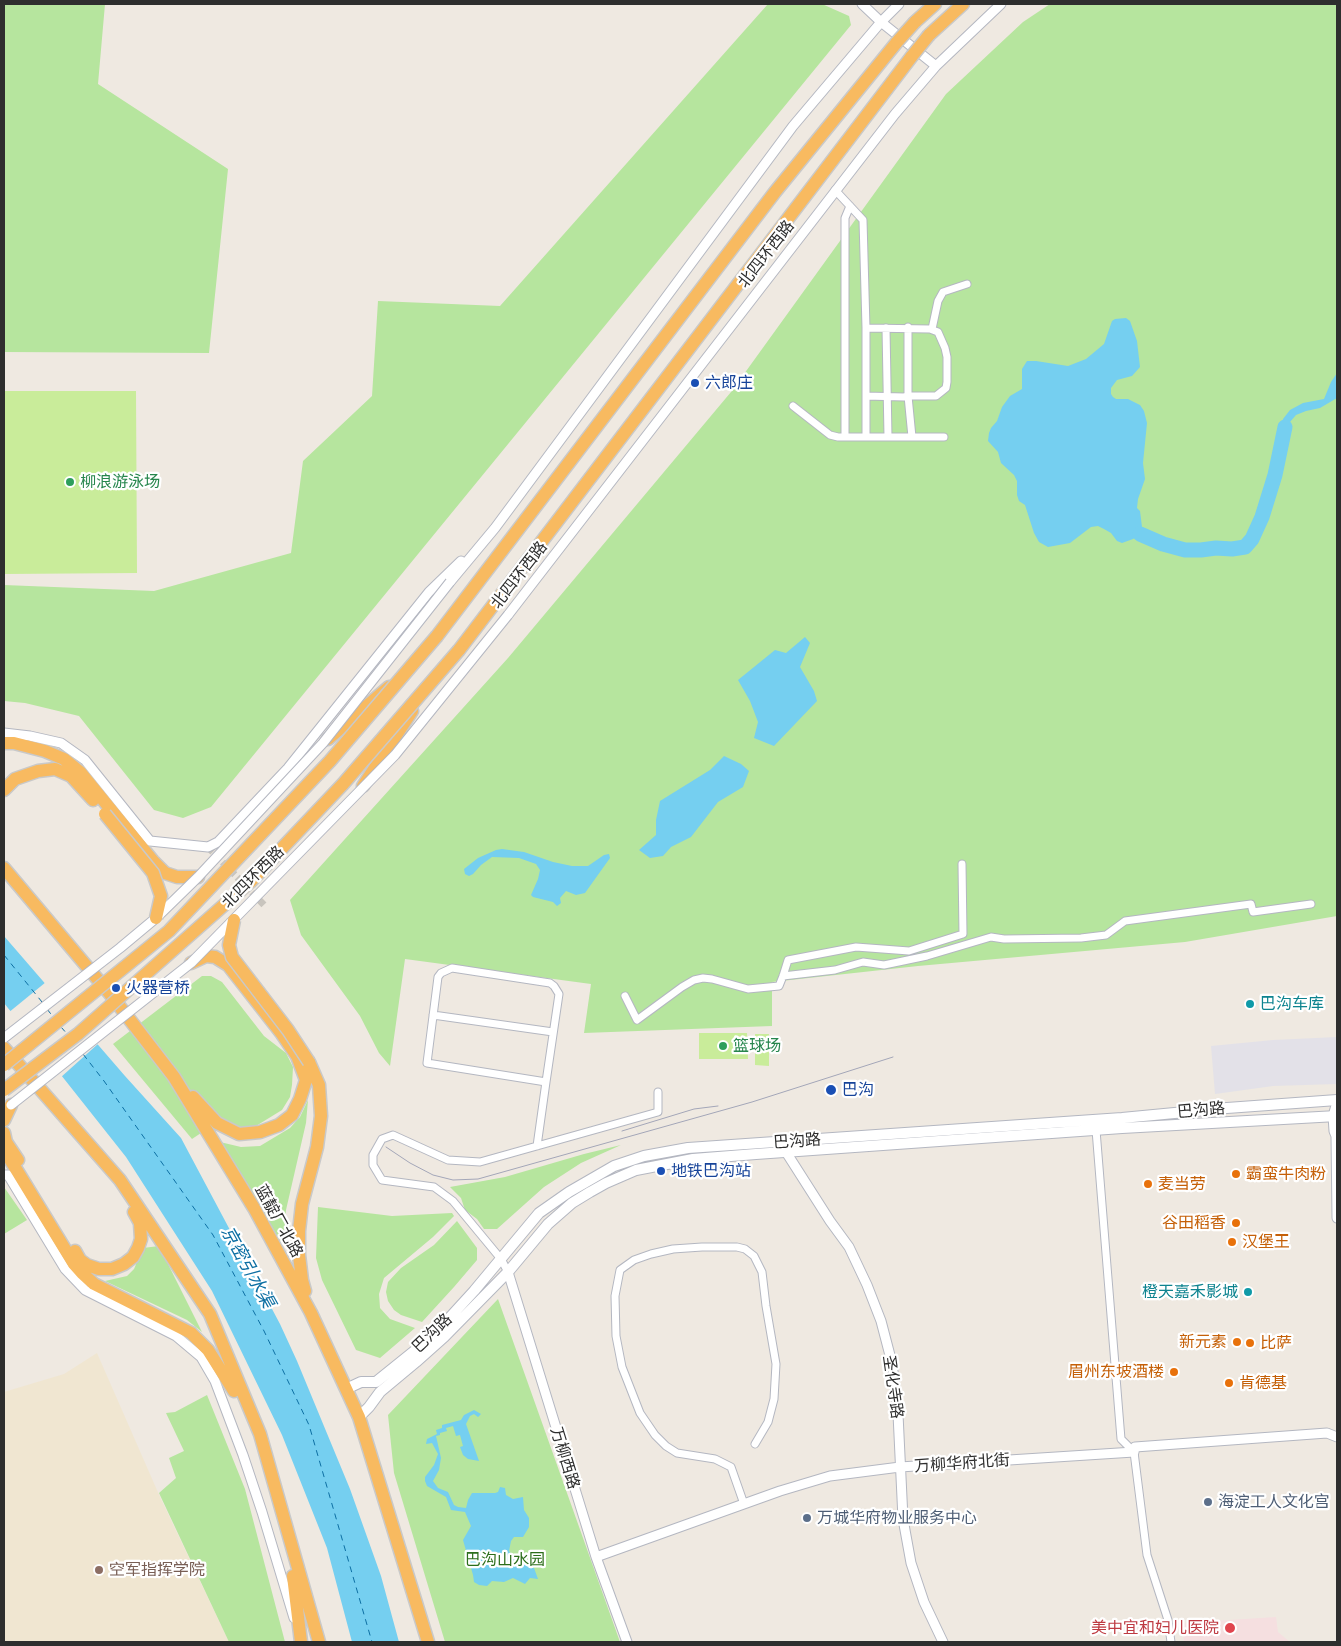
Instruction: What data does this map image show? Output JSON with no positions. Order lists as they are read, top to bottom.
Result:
{
  "streets": {
    "highway": ["北四环西路", "蓝靛厂北路"],
    "main road": ["巴沟路"],
    "street": ["圣化寺路", "万柳西路", "万柳华府北街"]
  },
  "crossings": [
    ["巴沟路", "蓝靛厂北路"],
    ["巴沟路", "圣化寺路"],
    ["巴沟路", "万柳西路"],
    ["圣化寺路", "万柳华府北街"],
    ["万柳西路", "万柳华府北街"]
  ],
  "water": ["京密引水渠"],
  "parks": ["巴沟山水园"],
  "places": [
    "六郎庄",
    "柳浪游泳场",
    "火器营桥",
    "巴沟车库",
    "篮球场",
    "巴沟",
    "地铁巴沟站",
    "霸蛮牛肉粉",
    "麦当劳",
    "谷田稻香",
    "汉堡王",
    "橙天嘉禾影城",
    "新元素",
    "比萨",
    "眉州东坡酒楼",
    "肯德基",
    "海淀工人文化宫",
    "万城华府物业服务中心",
    "空军指挥学院",
    "美中宜和妇儿医院"
  ]
}
